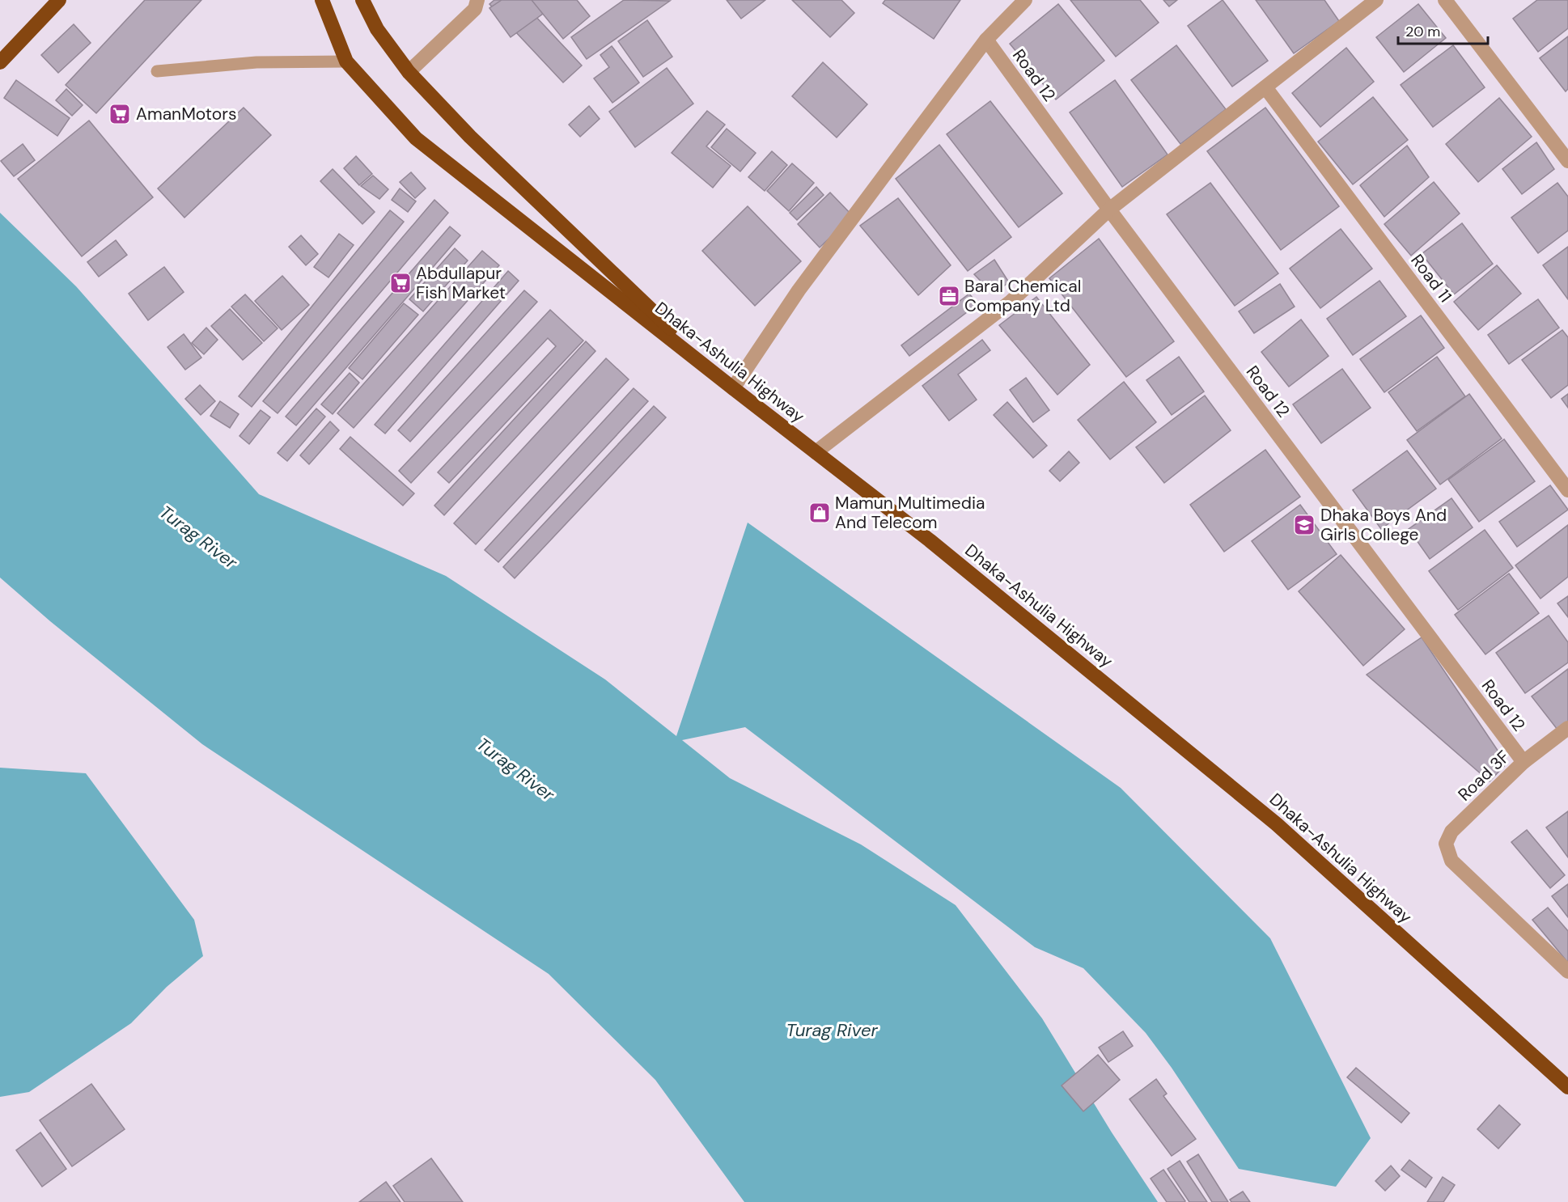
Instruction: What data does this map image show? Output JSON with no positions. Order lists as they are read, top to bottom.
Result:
{
  "streets": {
    "highway": ["Dhaka-Ashulia Highway"],
    "street": ["Road 12", "Road 11", "Road 3F"]
  },
  "crossings": [
    ["Road 12", "Road 3F"]
  ],
  "water": ["Turag River"],
  "places": {
    "supermarket": ["AmanMotors", "Abdullapur Fish Market"],
    "office": ["Baral Chemical Company Ltd"],
    "shop": ["Mamun Multimedia And Telecom"],
    "school or university": ["Dhaka Boys And Girls College"]
  },
  "scale_bar": "20 m"
}
